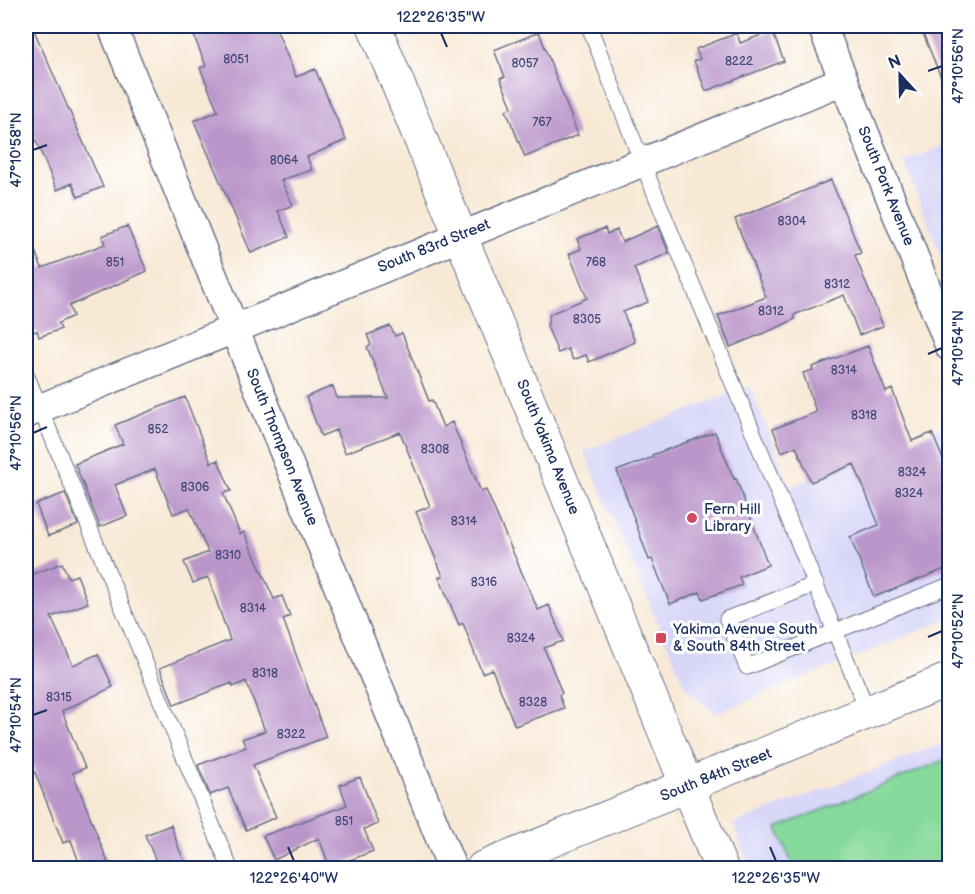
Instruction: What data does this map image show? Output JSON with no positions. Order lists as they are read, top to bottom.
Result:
{
  "streets": {
    "main road": ["South Yakima Avenue", "South 84th Street"],
    "street": ["South Park Avenue", "South 83rd Street", "South Thompson Avenue"]
  },
  "crossings": [
    ["South Park Avenue", "South 83rd Street"],
    ["South 83rd Street", "South Thompson Avenue"],
    ["South 83rd Street", "South Yakima Avenue"],
    ["South Yakima Avenue", "South 84th Street"]
  ],
  "places": {
    "other": ["Fern Hill Library"],
    "transit": ["Yakima Avenue South & South 84th Street"]
  },
  "house_numbers": [
    "8051",
    "8222",
    "8057",
    "767",
    "8064",
    "8304",
    "851",
    "768",
    "8312",
    "8312",
    "8305",
    "8314",
    "8318",
    "852",
    "8308",
    "8324",
    "8306",
    "8324",
    "8314",
    "8310",
    "8316",
    "8314",
    "8324",
    "8318",
    "8315",
    "8328",
    "8322",
    "851"
  ],
  "north": "top",
  "coordinates": [
    "122°26'35\"W",
    "47°10'56\"N",
    "47°10'58\"N",
    "47°10'54\"N",
    "47°10'52\"N",
    "122°26'40\"W"
  ]
}
